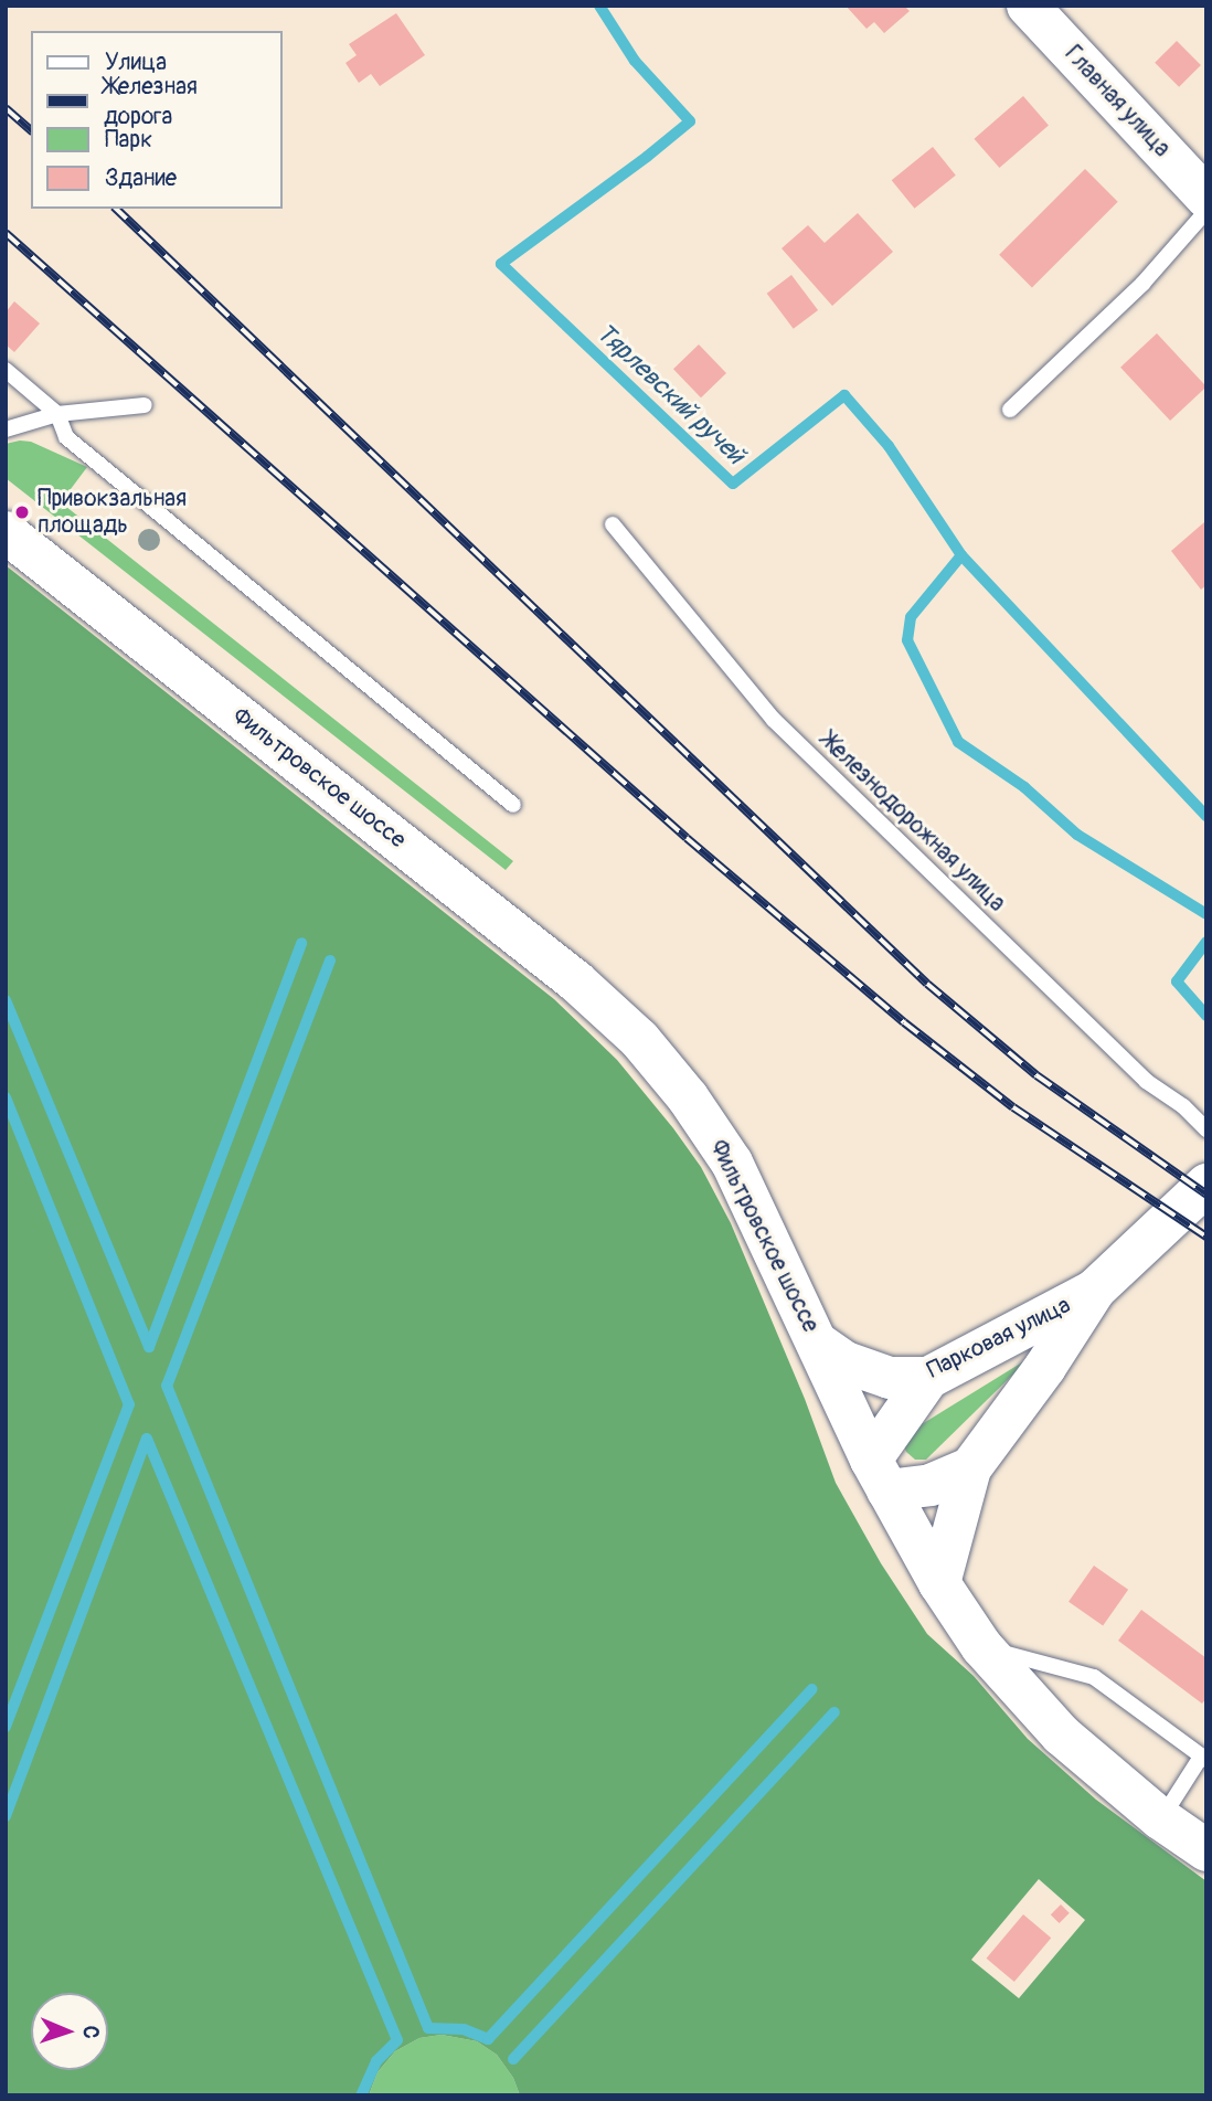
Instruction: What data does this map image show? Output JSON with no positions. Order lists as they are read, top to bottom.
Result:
{
  "streets": {
    "main road": ["Главная улица", "Фильтровское шоссе", "Парковая улица"],
    "lane": ["Железнодорожная улица"]
  },
  "crossings": [
    ["Фильтровское шоссе", "Парковая улица"]
  ],
  "water": ["Тярлевский ручей"],
  "places": ["Привокзальная площадь"],
  "legend": [
    "Улица",
    "Железная дорога",
    "Парк",
    "Здание"
  ],
  "north": "right"
}
